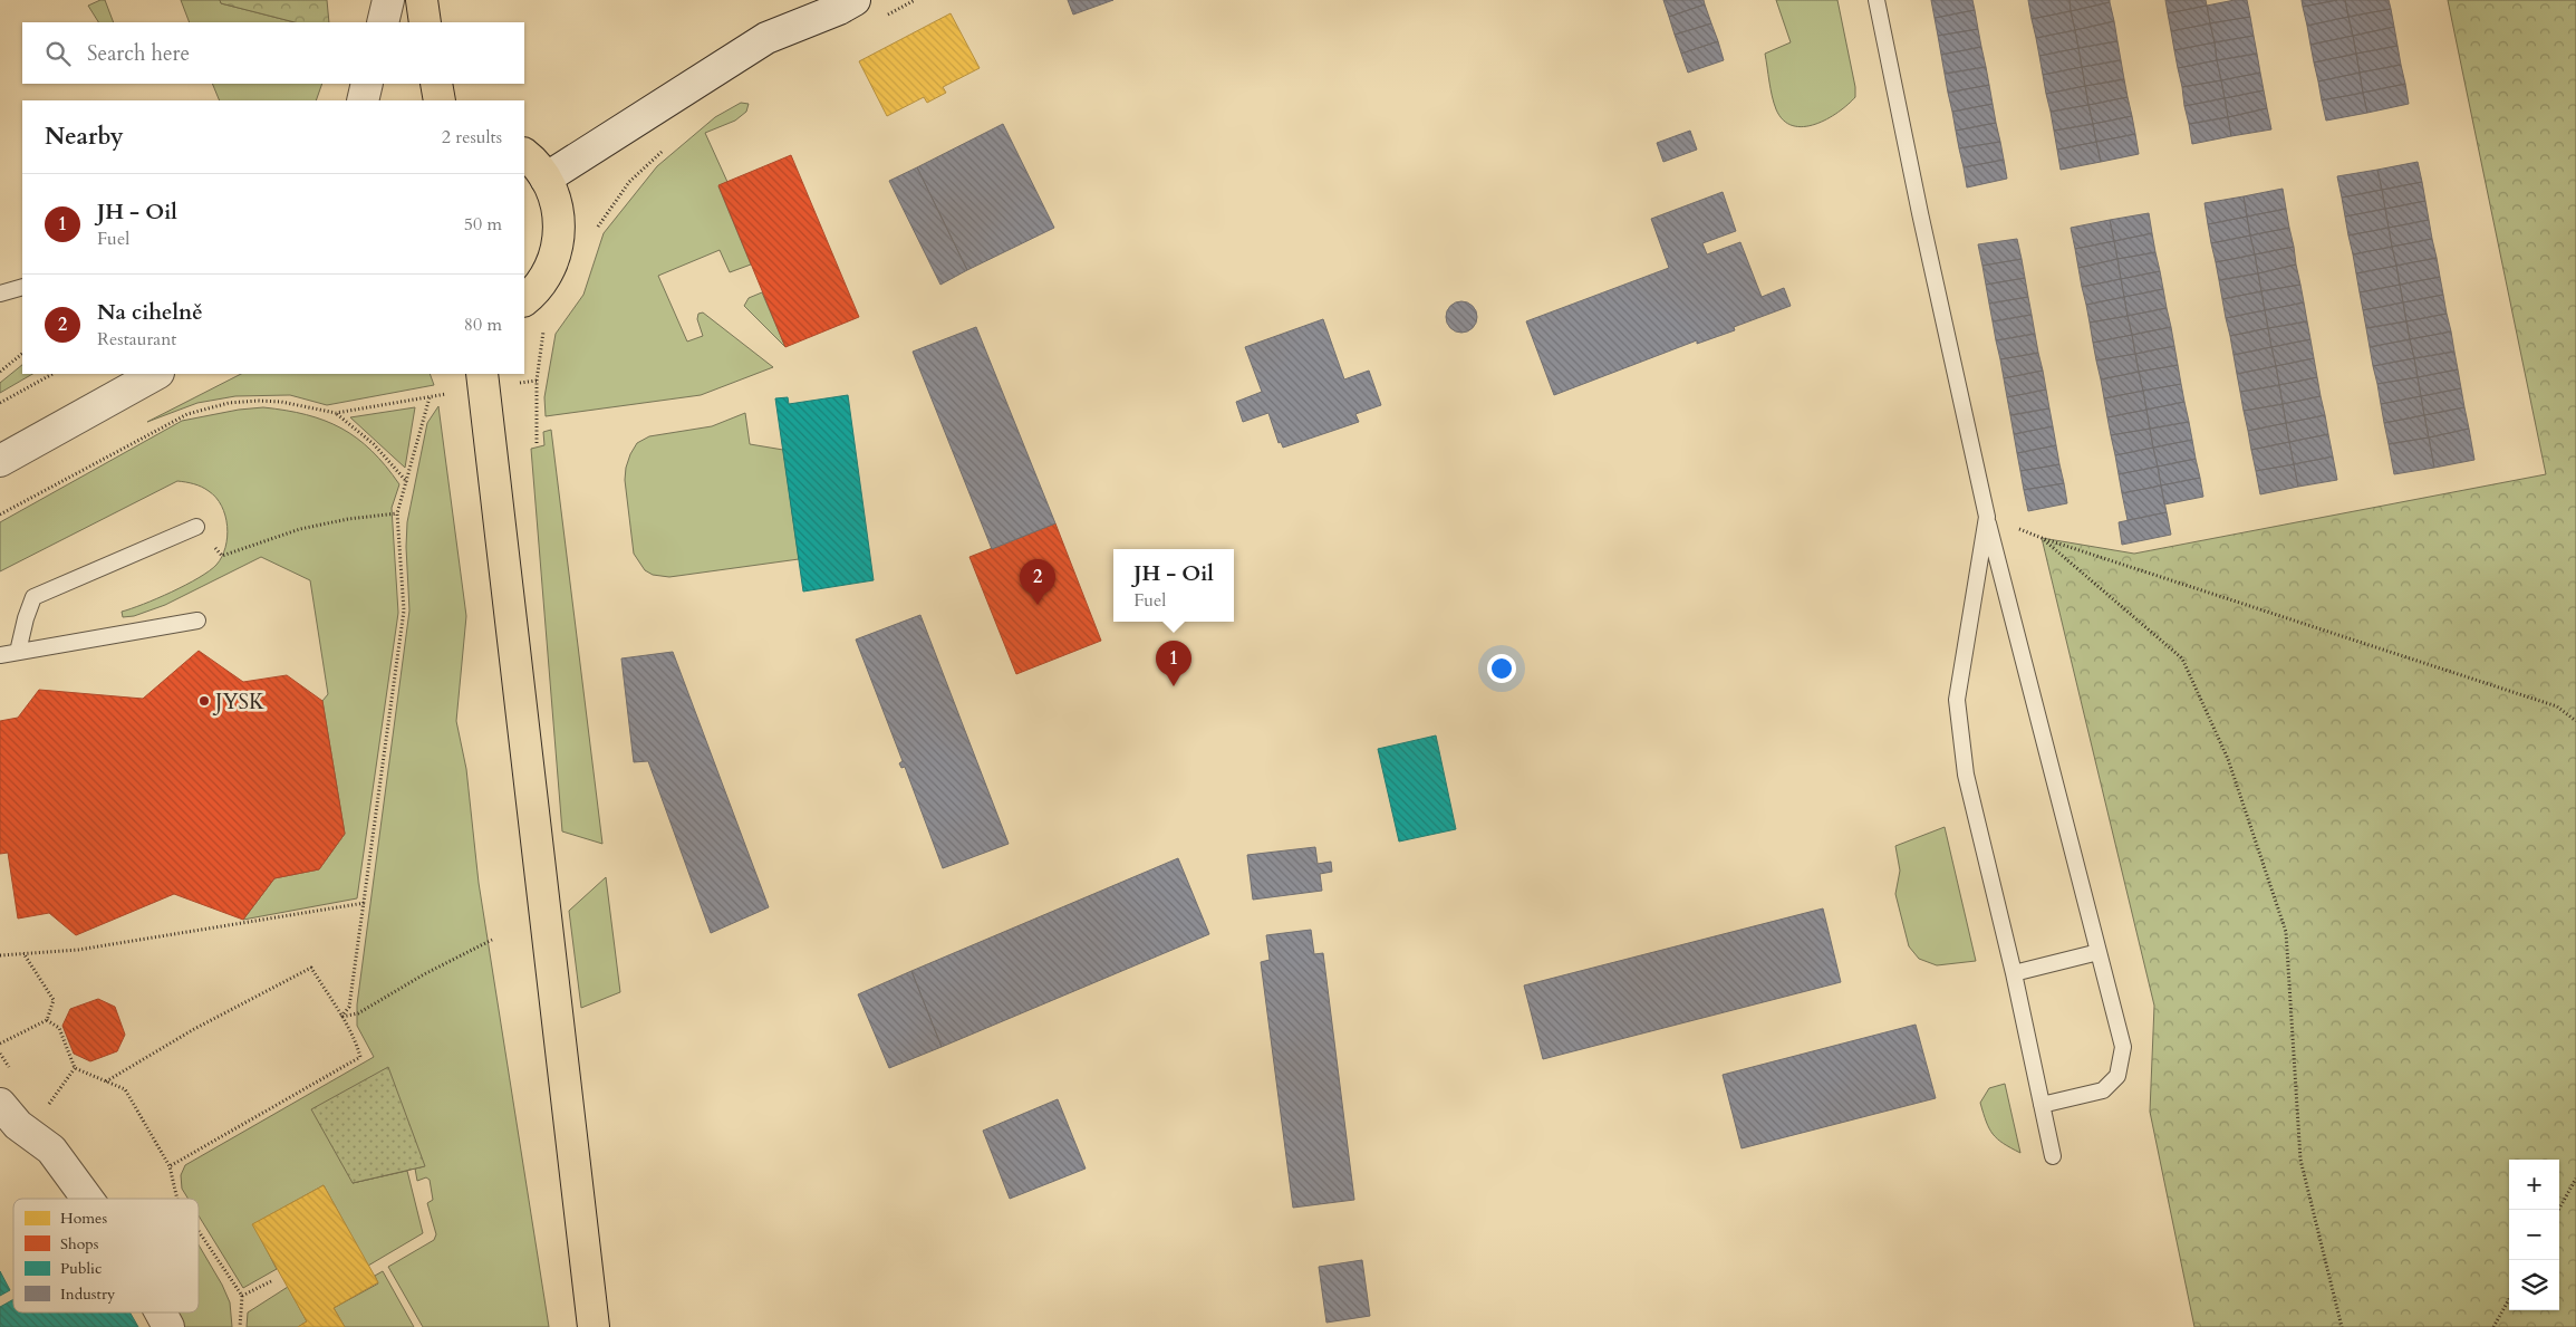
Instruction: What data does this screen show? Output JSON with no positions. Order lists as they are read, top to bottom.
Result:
{
  "places": ["JYSK"],
  "legend": [
    "Homes",
    "Shops",
    "Public",
    "Industry"
  ],
  "page": {
    "search": "Search here",
    "heading": ["Nearby", "2 results"],
    "list": [
      {
        "mark": "1",
        "name": "JH - Oil",
        "note": "Fuel",
        "value": "50 m"
      },
      {
        "mark": "2",
        "name": "Na cihelně",
        "note": "Restaurant",
        "value": "80 m"
      }
    ],
    "popup": ["JH - Oil", "Fuel"],
    "pins": ["2", "1"],
    "map_buttons": ["+", "−"]
  }
}
